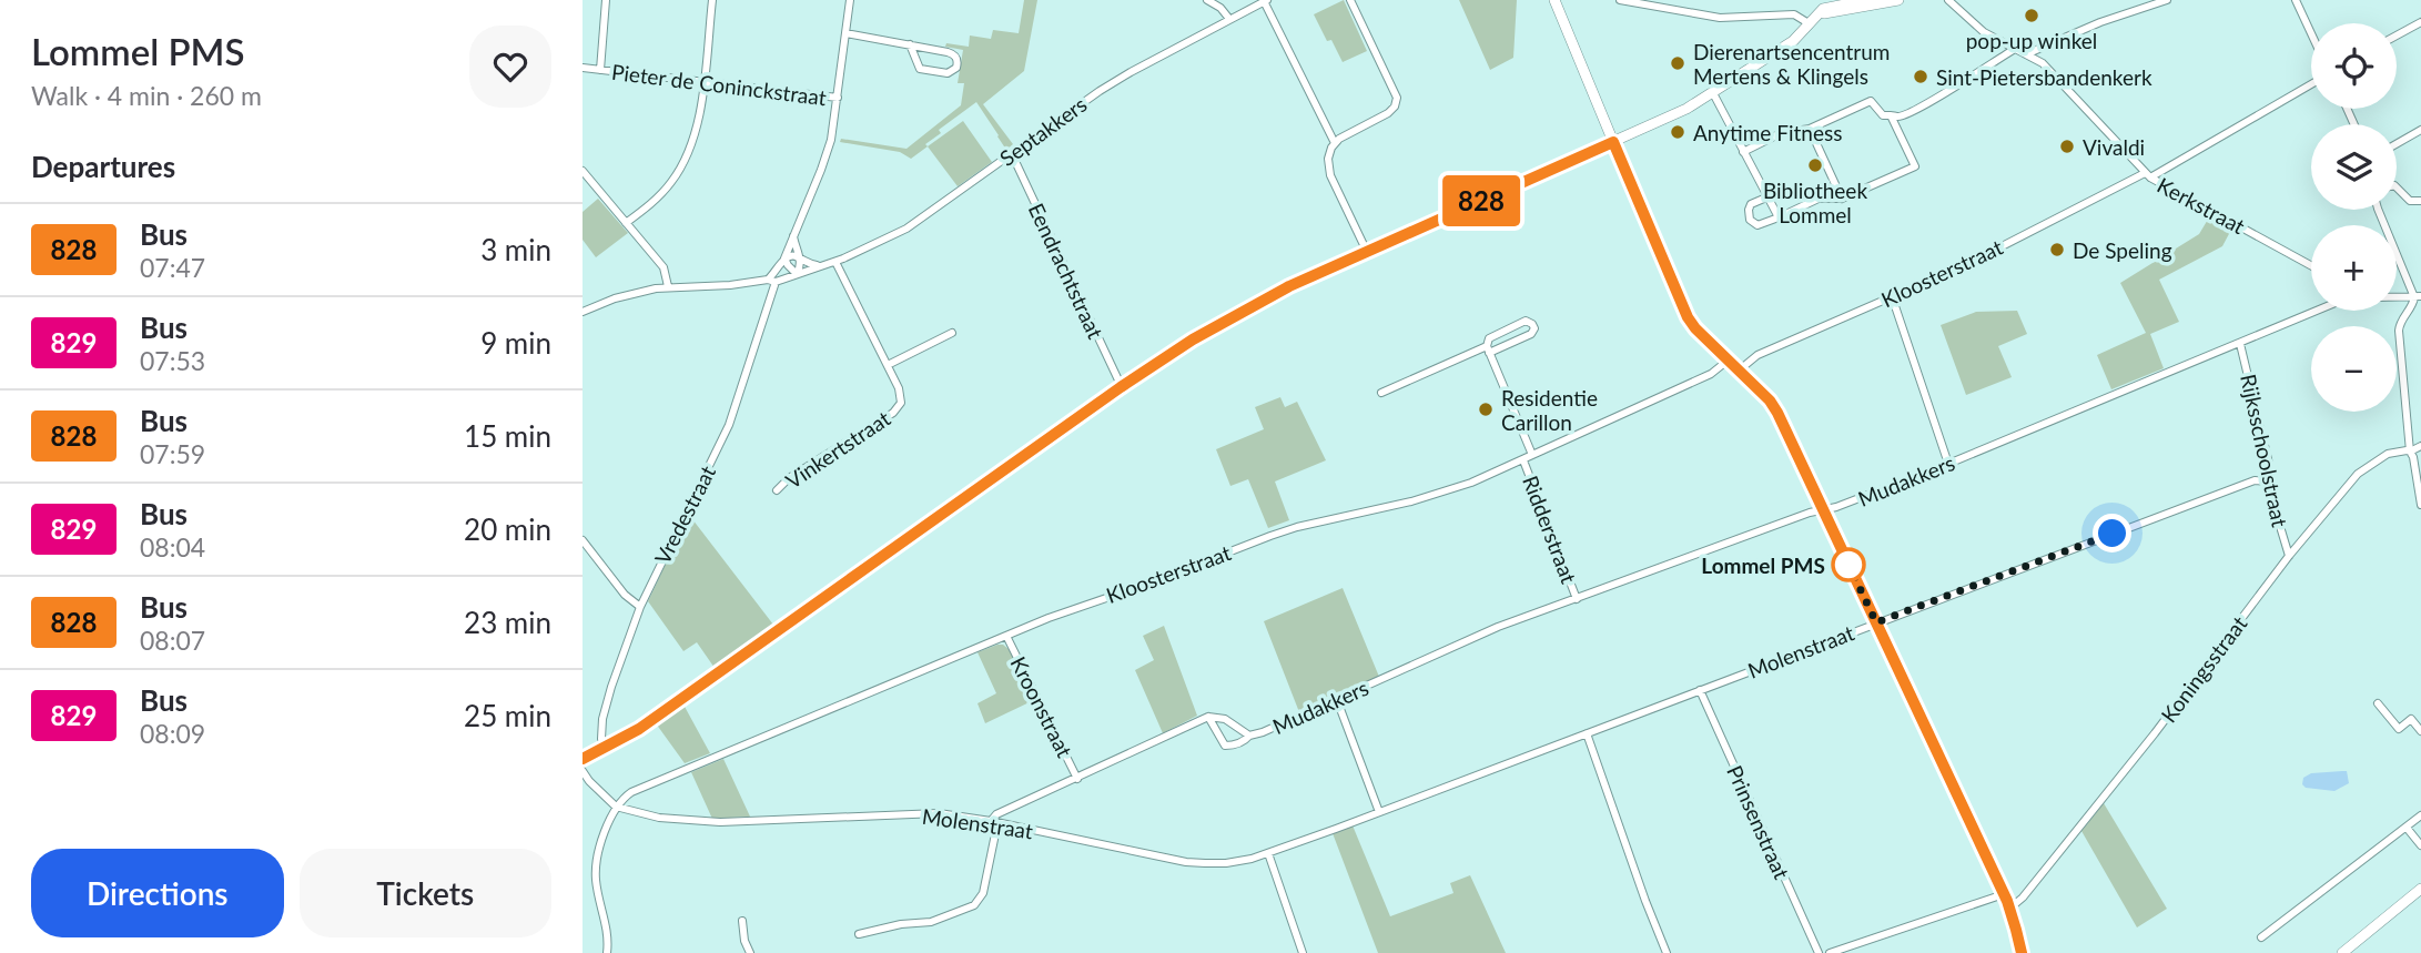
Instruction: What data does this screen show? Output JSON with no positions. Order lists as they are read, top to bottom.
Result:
{
  "streets": {
    "street": [
      "Pieter de Coninckstraat",
      "Septakkers",
      "Kerkstraat",
      "Eendrachtstraat",
      "Kloosterstraat",
      "Vinkertstraat",
      "Rijksschoolstraat",
      "Mudakkers",
      "Vredestraat",
      "Ridderstraat",
      "Molenstraat",
      "Koningsstraat",
      "Kroonstraat",
      "Prinsenstraat"
    ]
  },
  "crossings": [
    ["Septakkers", "Eendrachtstraat"],
    ["Septakkers", "Vinkertstraat"],
    ["Septakkers", "Vredestraat"],
    ["Kerkstraat", "Kloosterstraat"],
    ["Kloosterstraat", "Ridderstraat"],
    ["Kloosterstraat", "Molenstraat"],
    ["Kloosterstraat", "Kroonstraat"],
    ["Rijksschoolstraat", "Mudakkers"],
    ["Rijksschoolstraat", "Molenstraat"],
    ["Rijksschoolstraat", "Koningsstraat"],
    ["Mudakkers", "Ridderstraat"],
    ["Molenstraat", "Prinsenstraat"]
  ],
  "places": [
    "pop-up winkel",
    "Dierenartsencentrum Mertens & Klingels",
    "Sint-Pietersbandenkerk",
    "Anytime Fitness",
    "Vivaldi",
    "Bibliotheek Lommel",
    "De Speling",
    "Residentie Carillon",
    "Lommel PMS"
  ],
  "lines": ["bus line 828"],
  "page": {
    "heading": [
      ["Lommel PMS", "Walk · 4 min · 260 m"],
      "Departures"
    ],
    "on_map": "828",
    "map_buttons": ["+", "−"],
    "list": [
      {
        "mark": "828",
        "name": "Bus",
        "note": "07:47",
        "value": "3 min"
      },
      {
        "mark": "829",
        "name": "Bus",
        "note": "07:53",
        "value": "9 min"
      },
      {
        "mark": "828",
        "name": "Bus",
        "note": "07:59",
        "value": "15 min"
      },
      {
        "mark": "829",
        "name": "Bus",
        "note": "08:04",
        "value": "20 min"
      },
      {
        "mark": "828",
        "name": "Bus",
        "note": "08:07",
        "value": "23 min"
      },
      {
        "mark": "829",
        "name": "Bus",
        "note": "08:09",
        "value": "25 min"
      }
    ],
    "buttons": ["Directions", "Tickets"]
  }
}
